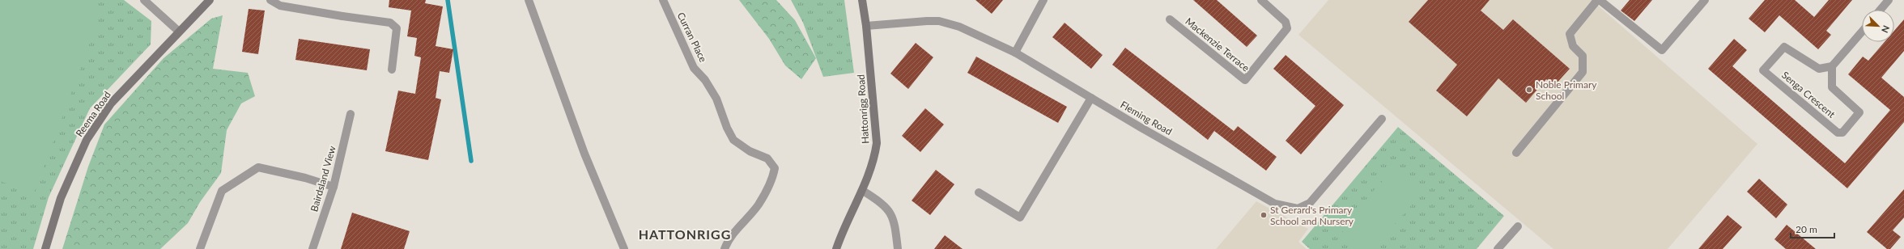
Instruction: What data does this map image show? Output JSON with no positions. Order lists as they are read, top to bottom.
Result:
{
  "streets": {
    "street": [
      "Curran Place",
      "Mackenzie Terrace",
      "Senga Crescent",
      "Hattonrigg Road",
      "Reema Road",
      "Fleming Road",
      "Bairdsland View"
    ]
  },
  "crossings": [
    ["Hattonrigg Road", "Fleming Road"]
  ],
  "districts": ["HATTONRIGG"],
  "places": ["Noble Primary School", "St Gerard's Primary School and Nursery"],
  "scale_bar": "20 m",
  "north": "bottom right"
}
